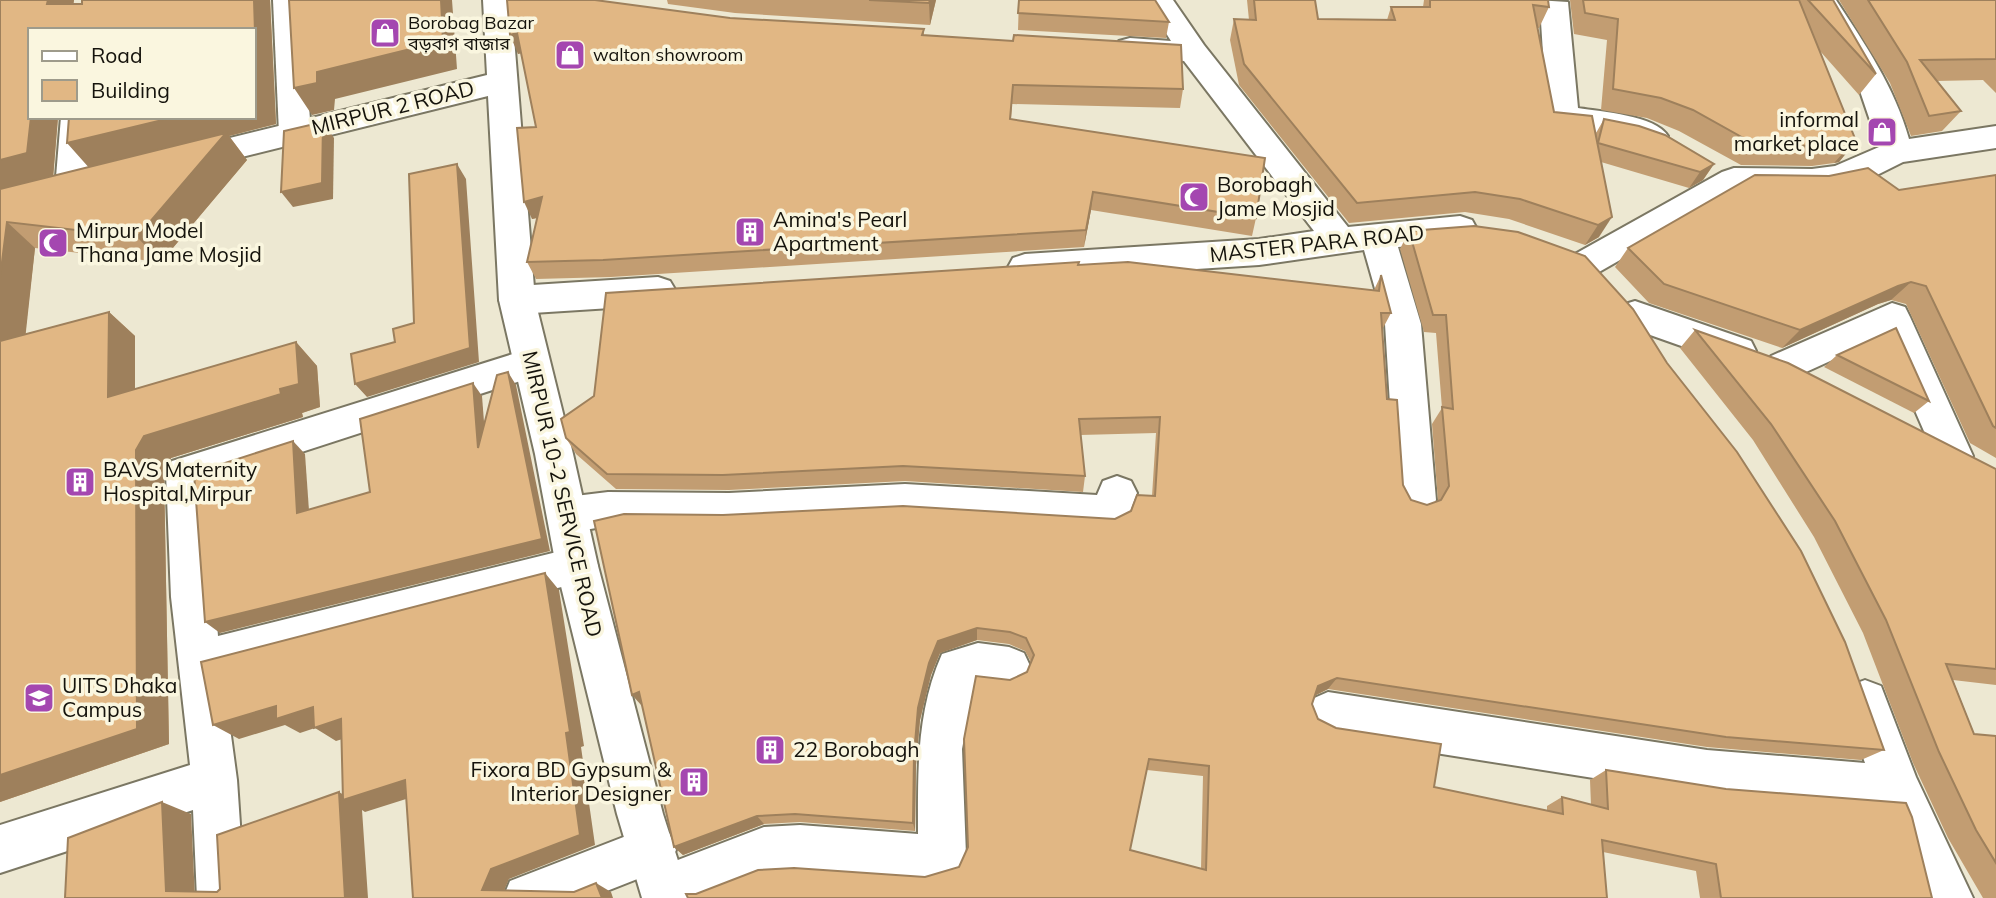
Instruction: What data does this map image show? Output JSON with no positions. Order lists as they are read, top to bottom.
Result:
{
  "streets": {
    "street": ["MIRPUR 2 ROAD", "MASTER PARA ROAD", "MIRPUR 10-2 SERVICE ROAD"]
  },
  "crossings": [
    ["MIRPUR 2 ROAD", "MIRPUR 10-2 SERVICE ROAD"]
  ],
  "places": {
    "shop": ["Borobag Bazar বড়বাগ বাজার", "walton showroom", "informal market place"],
    "mosque": ["Borobagh Jame Mosjid", "Mirpur Model Thana Jame Mosjid"],
    "building": [
      "Amina's Pearl Apartment",
      "BAVS Maternity Hospital,Mirpur",
      "22 Borobagh",
      "Fixora BD Gypsum & Interior Designer"
    ],
    "school or university": ["UITS Dhaka Campus"]
  },
  "legend": ["Road", "Building"]
}
